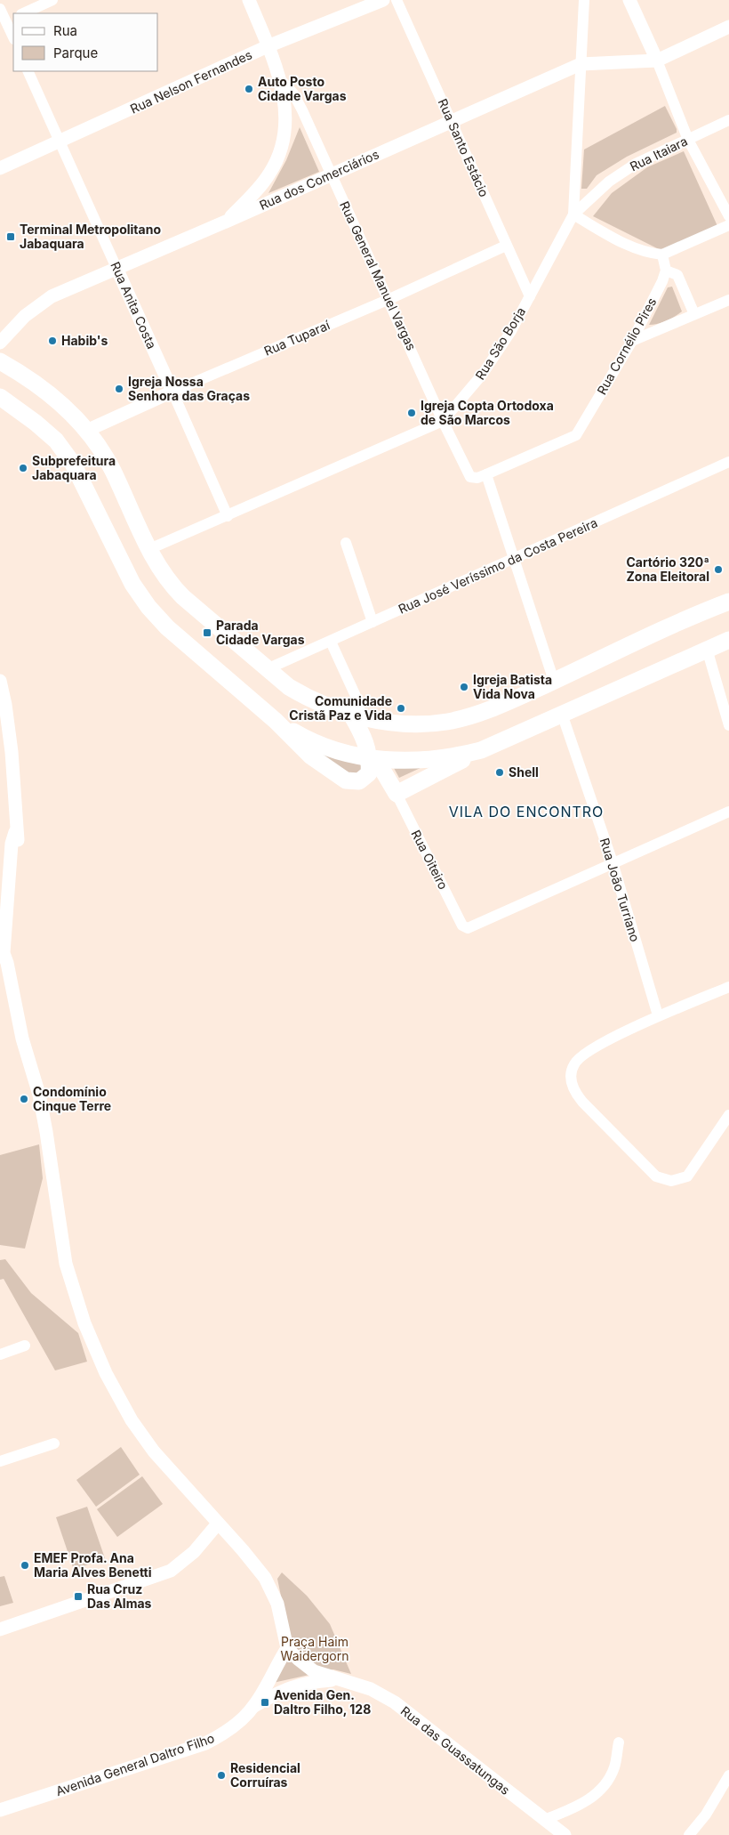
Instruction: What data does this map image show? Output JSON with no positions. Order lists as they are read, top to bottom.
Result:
{
  "streets": {
    "street": [
      "Rua Nelson Fernandes",
      "Rua Santo Estácio",
      "Rua Itaiara",
      "Rua dos Comerciários",
      "Rua General Manuel Vargas",
      "Rua Anita Costa",
      "Rua Tuparaí",
      "Rua São Borja",
      "Rua Cornélio Pires",
      "Rua José Veríssimo da Costa Pereira",
      "Rua Oiteiro",
      "Rua João Turriano",
      "Rua das Guassatungas",
      "Avenida General Daltro Filho"
    ]
  },
  "crossings": [
    ["Rua Nelson Fernandes", "Rua Anita Costa"],
    ["Rua Santo Estácio", "Rua dos Comerciários"],
    ["Rua Santo Estácio", "Rua Tuparaí"],
    ["Rua Santo Estácio", "Rua São Borja"],
    ["Rua Itaiara", "Rua São Borja"],
    ["Rua dos Comerciários", "Rua General Manuel Vargas"],
    ["Rua dos Comerciários", "Rua Anita Costa"],
    ["Rua dos Comerciários", "Rua São Borja"],
    ["Rua General Manuel Vargas", "Rua Tuparaí"],
    ["Rua General Manuel Vargas", "Rua São Borja"],
    ["Rua General Manuel Vargas", "Rua Cornélio Pires"],
    ["Rua Anita Costa", "Rua Tuparaí"],
    ["Rua Anita Costa", "Rua São Borja"],
    ["Rua Oiteiro", "Rua João Turriano"]
  ],
  "districts": ["VILA DO ENCONTRO"],
  "parks": ["Praça Haim Waidergorn"],
  "places": {
    "other": [
      "Auto Posto Cidade Vargas",
      "Habib's",
      "Igreja Nossa Senhora das Graças",
      "Igreja Copta Ortodoxa de São Marcos",
      "Subprefeitura Jabaquara",
      "Cartório 320ª Zona Eleitoral",
      "Igreja Batista Vida Nova",
      "Comunidade Cristã Paz e Vida",
      "Shell",
      "Condomínio Cinque Terre",
      "EMEF Profa. Ana Maria Alves Benetti",
      "Residencial Corruíras"
    ],
    "transit": [
      "Terminal Metropolitano Jabaquara",
      "Parada Cidade Vargas",
      "Rua Cruz Das Almas",
      "Avenida Gen. Daltro Filho, 128"
    ]
  },
  "legend": ["Rua", "Parque"]
}
